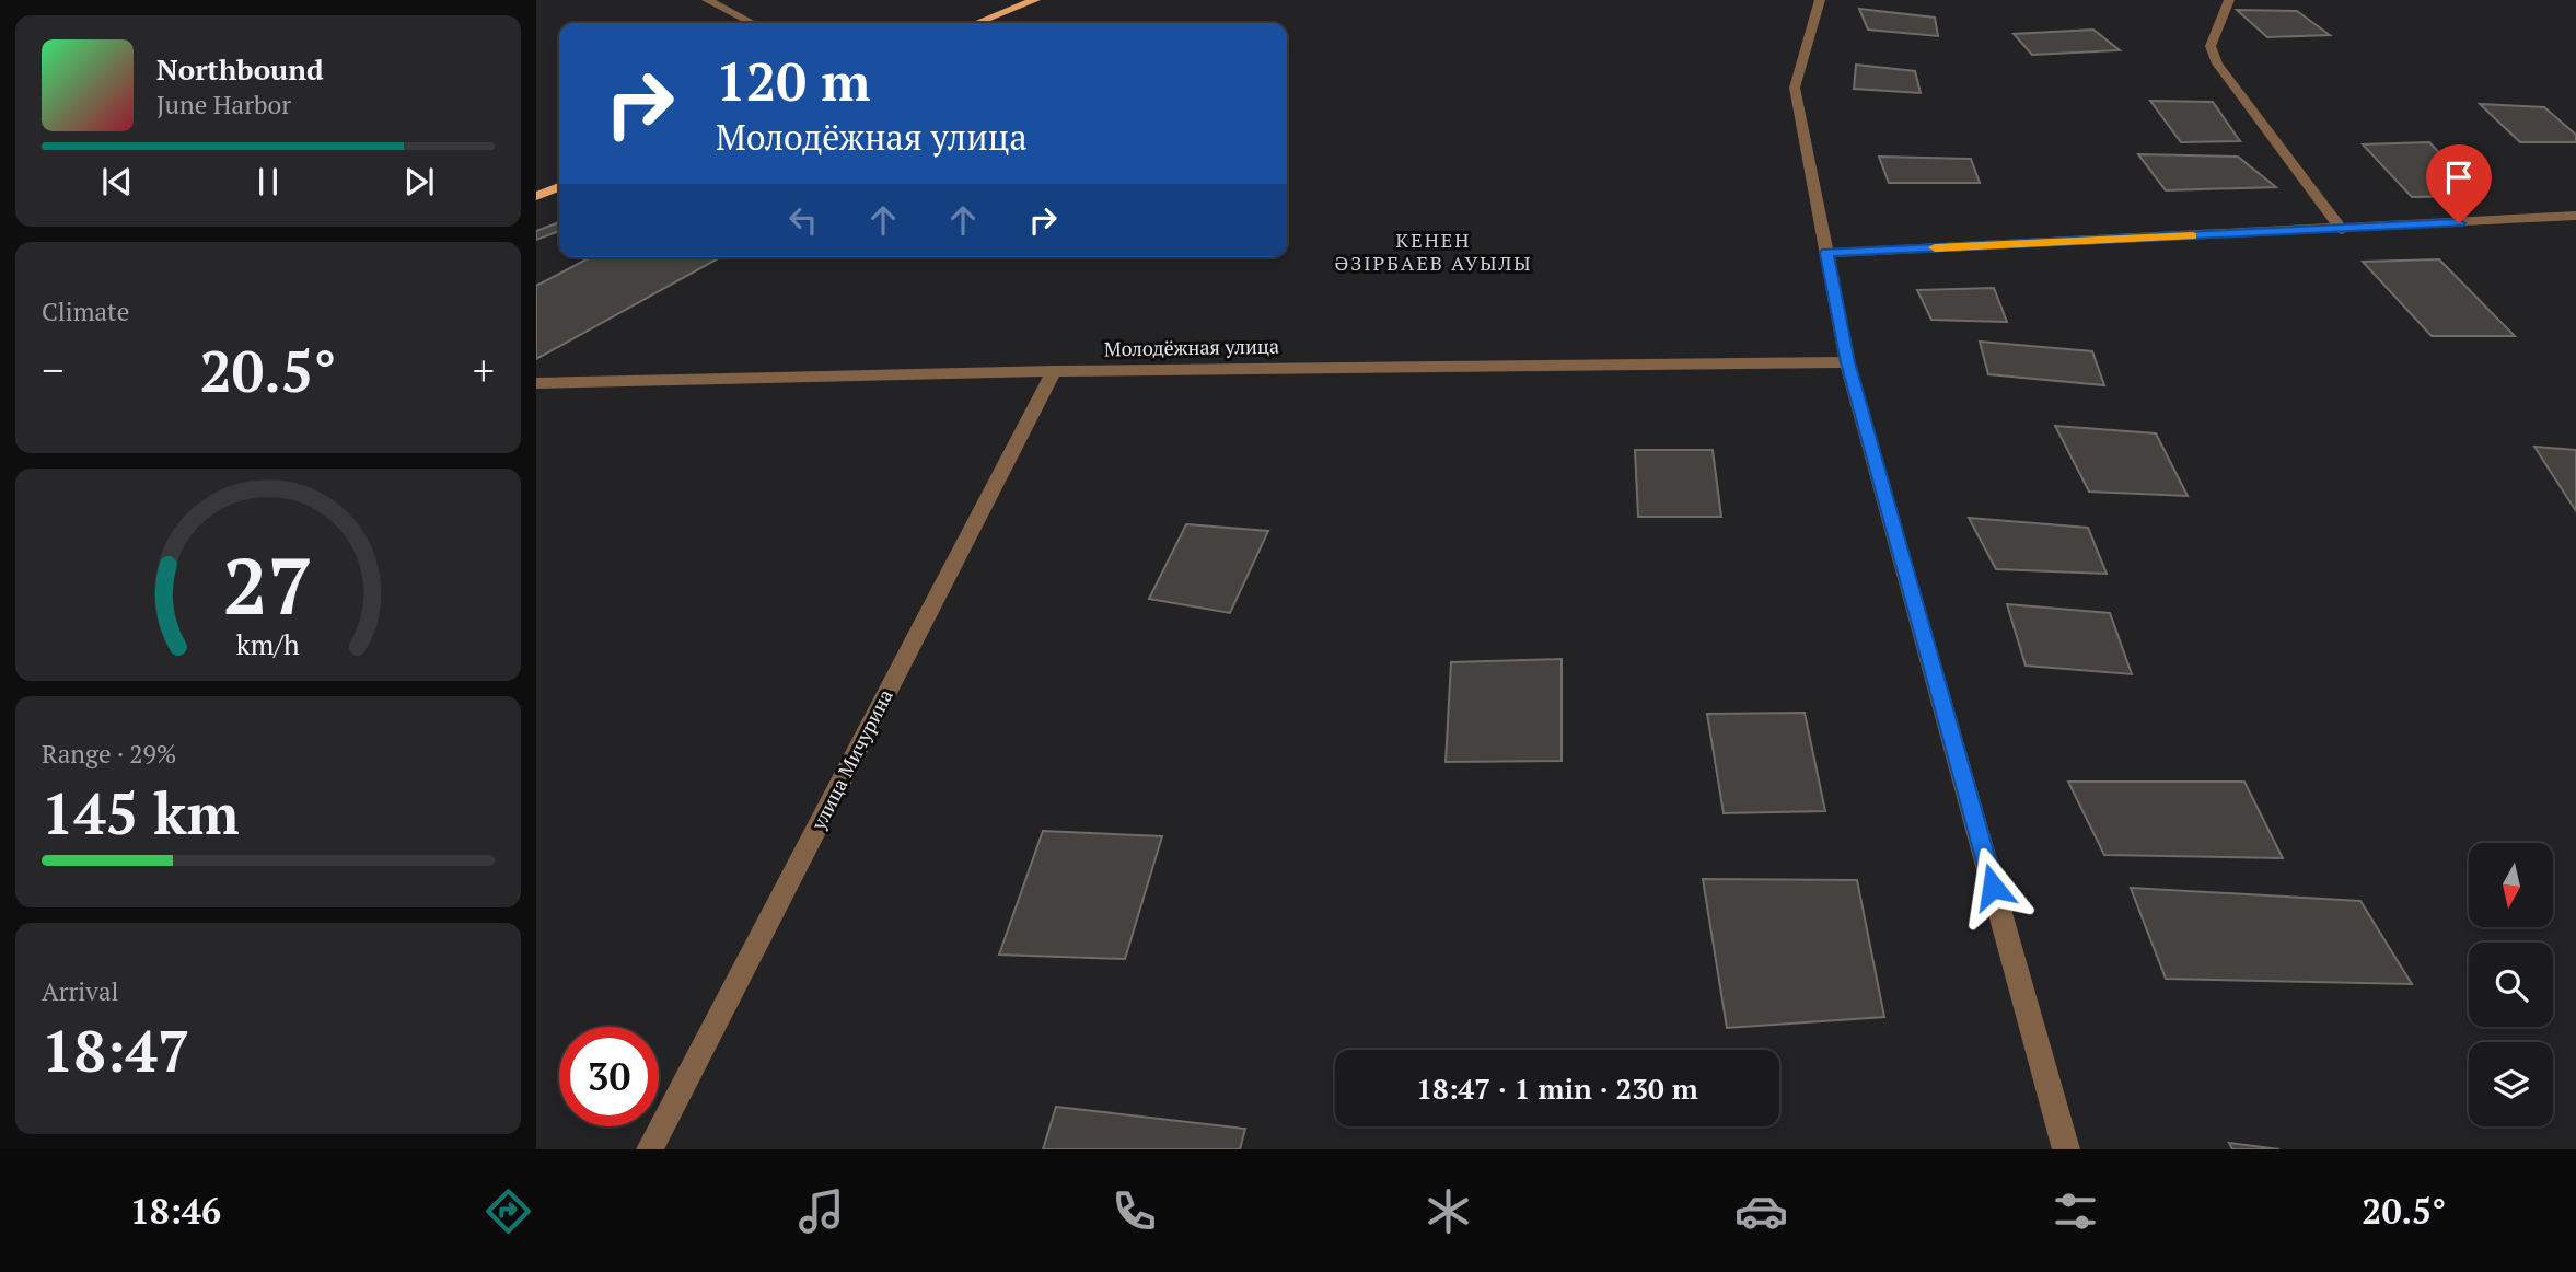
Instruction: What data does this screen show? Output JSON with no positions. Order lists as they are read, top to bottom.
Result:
{
  "streets": {
    "street": ["Молодёжная улица", "улица Мичурина"]
  },
  "crossings": [
    ["Молодёжная улица", "улица Мичурина"]
  ],
  "districts": ["КЕНЕН ӘЗІРБАЕВ АУЫЛЫ"],
  "north": "bottom",
  "page": {
    "turn": ["120 m", "Молодёжная улица"],
    "song": ["Northbound", "June Harbor"],
    "tile": [
      "Climate",
      ["Range · 29%", "145 km"],
      ["Arrival", "18:47"]
    ],
    "heat": ["−", "20.5°", "+"],
    "limit": "30",
    "trip": "18:47 · 1 min · 230 m",
    "tabs": ["18:46", "20.5°"],
    "gauge": ["27", "km/h"]
  }
}
